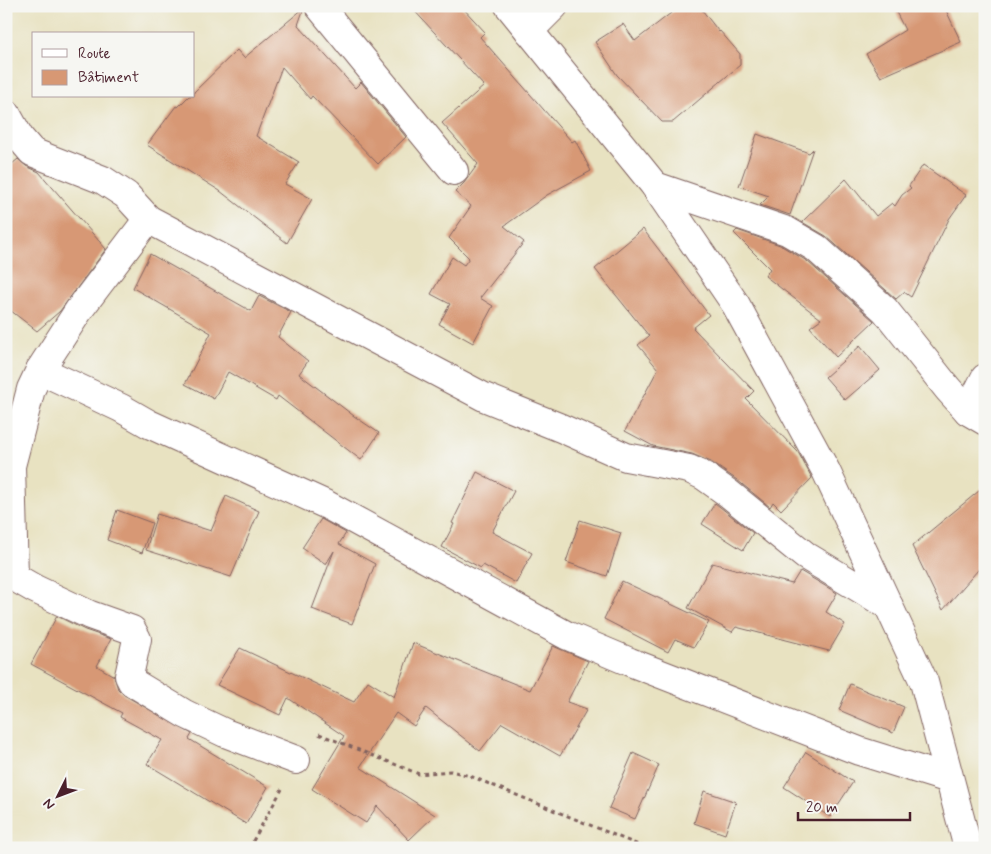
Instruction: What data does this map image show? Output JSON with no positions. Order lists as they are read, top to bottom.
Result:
{
  "legend": ["Route", "Bâtiment"],
  "scale_bar": "20 m",
  "north": "bottom left"
}
